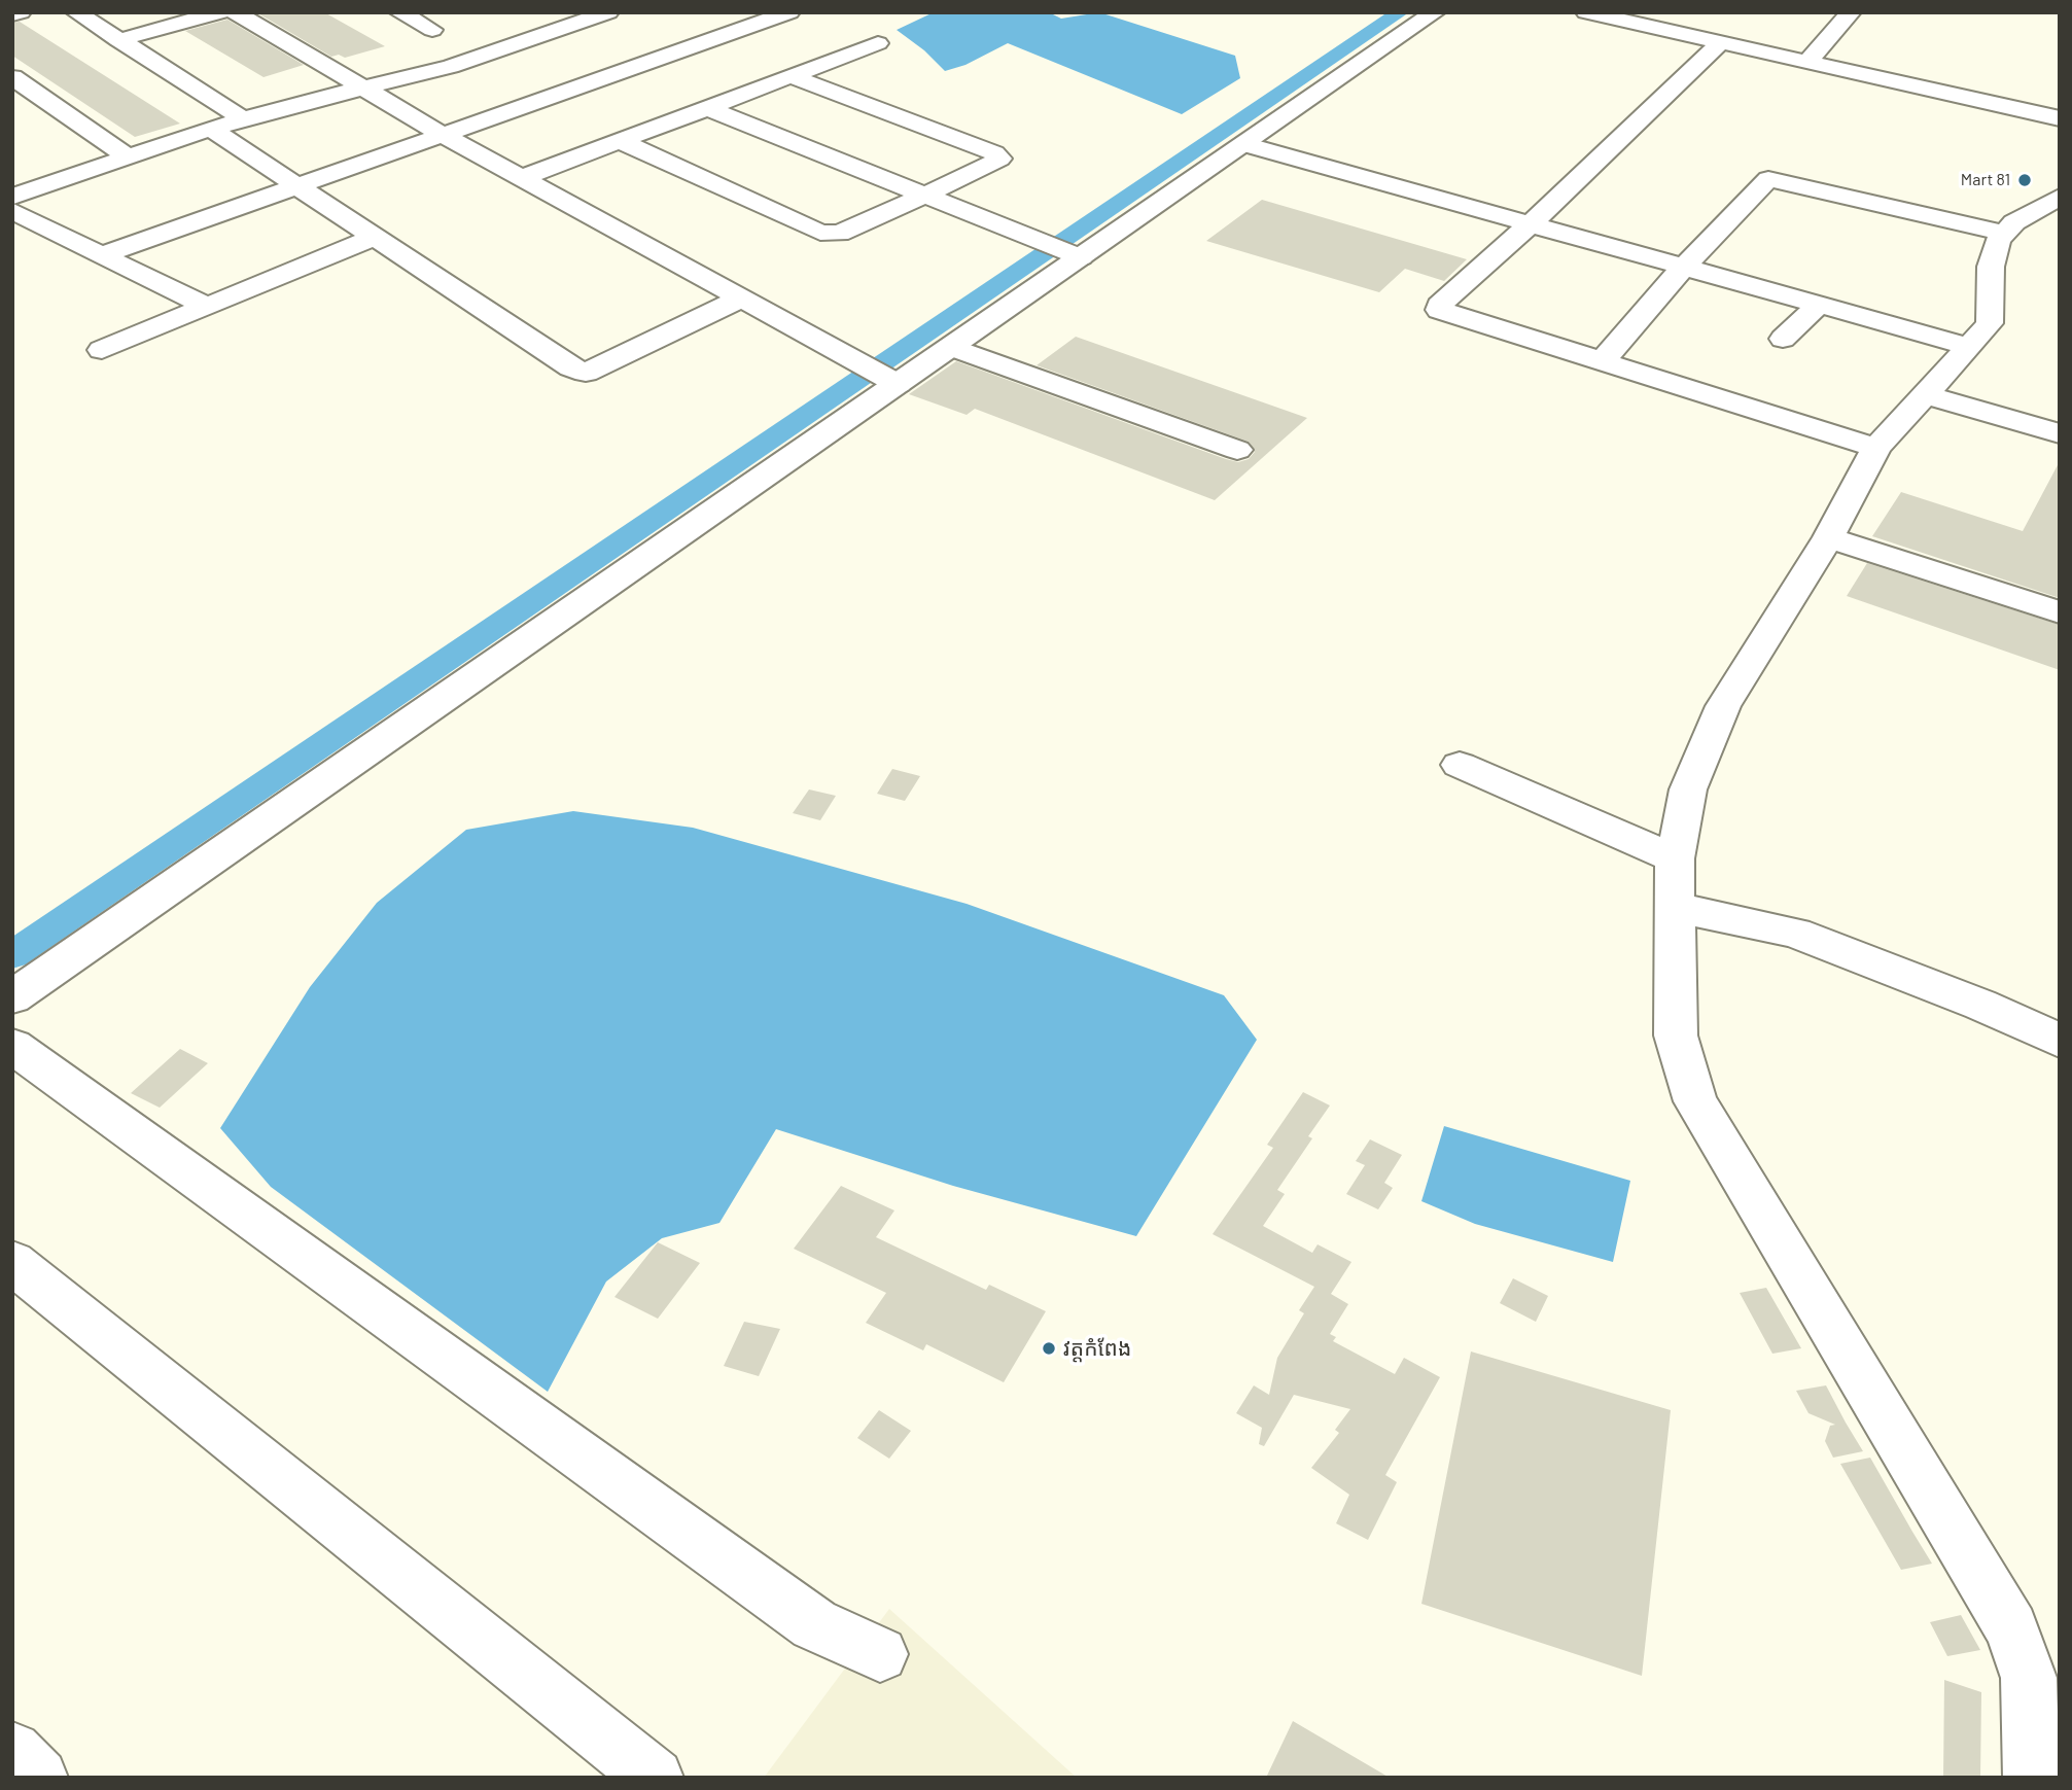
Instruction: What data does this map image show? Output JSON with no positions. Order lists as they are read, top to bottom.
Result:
{
  "places": ["Mart 81", "វត្តកំពែង"]
}
